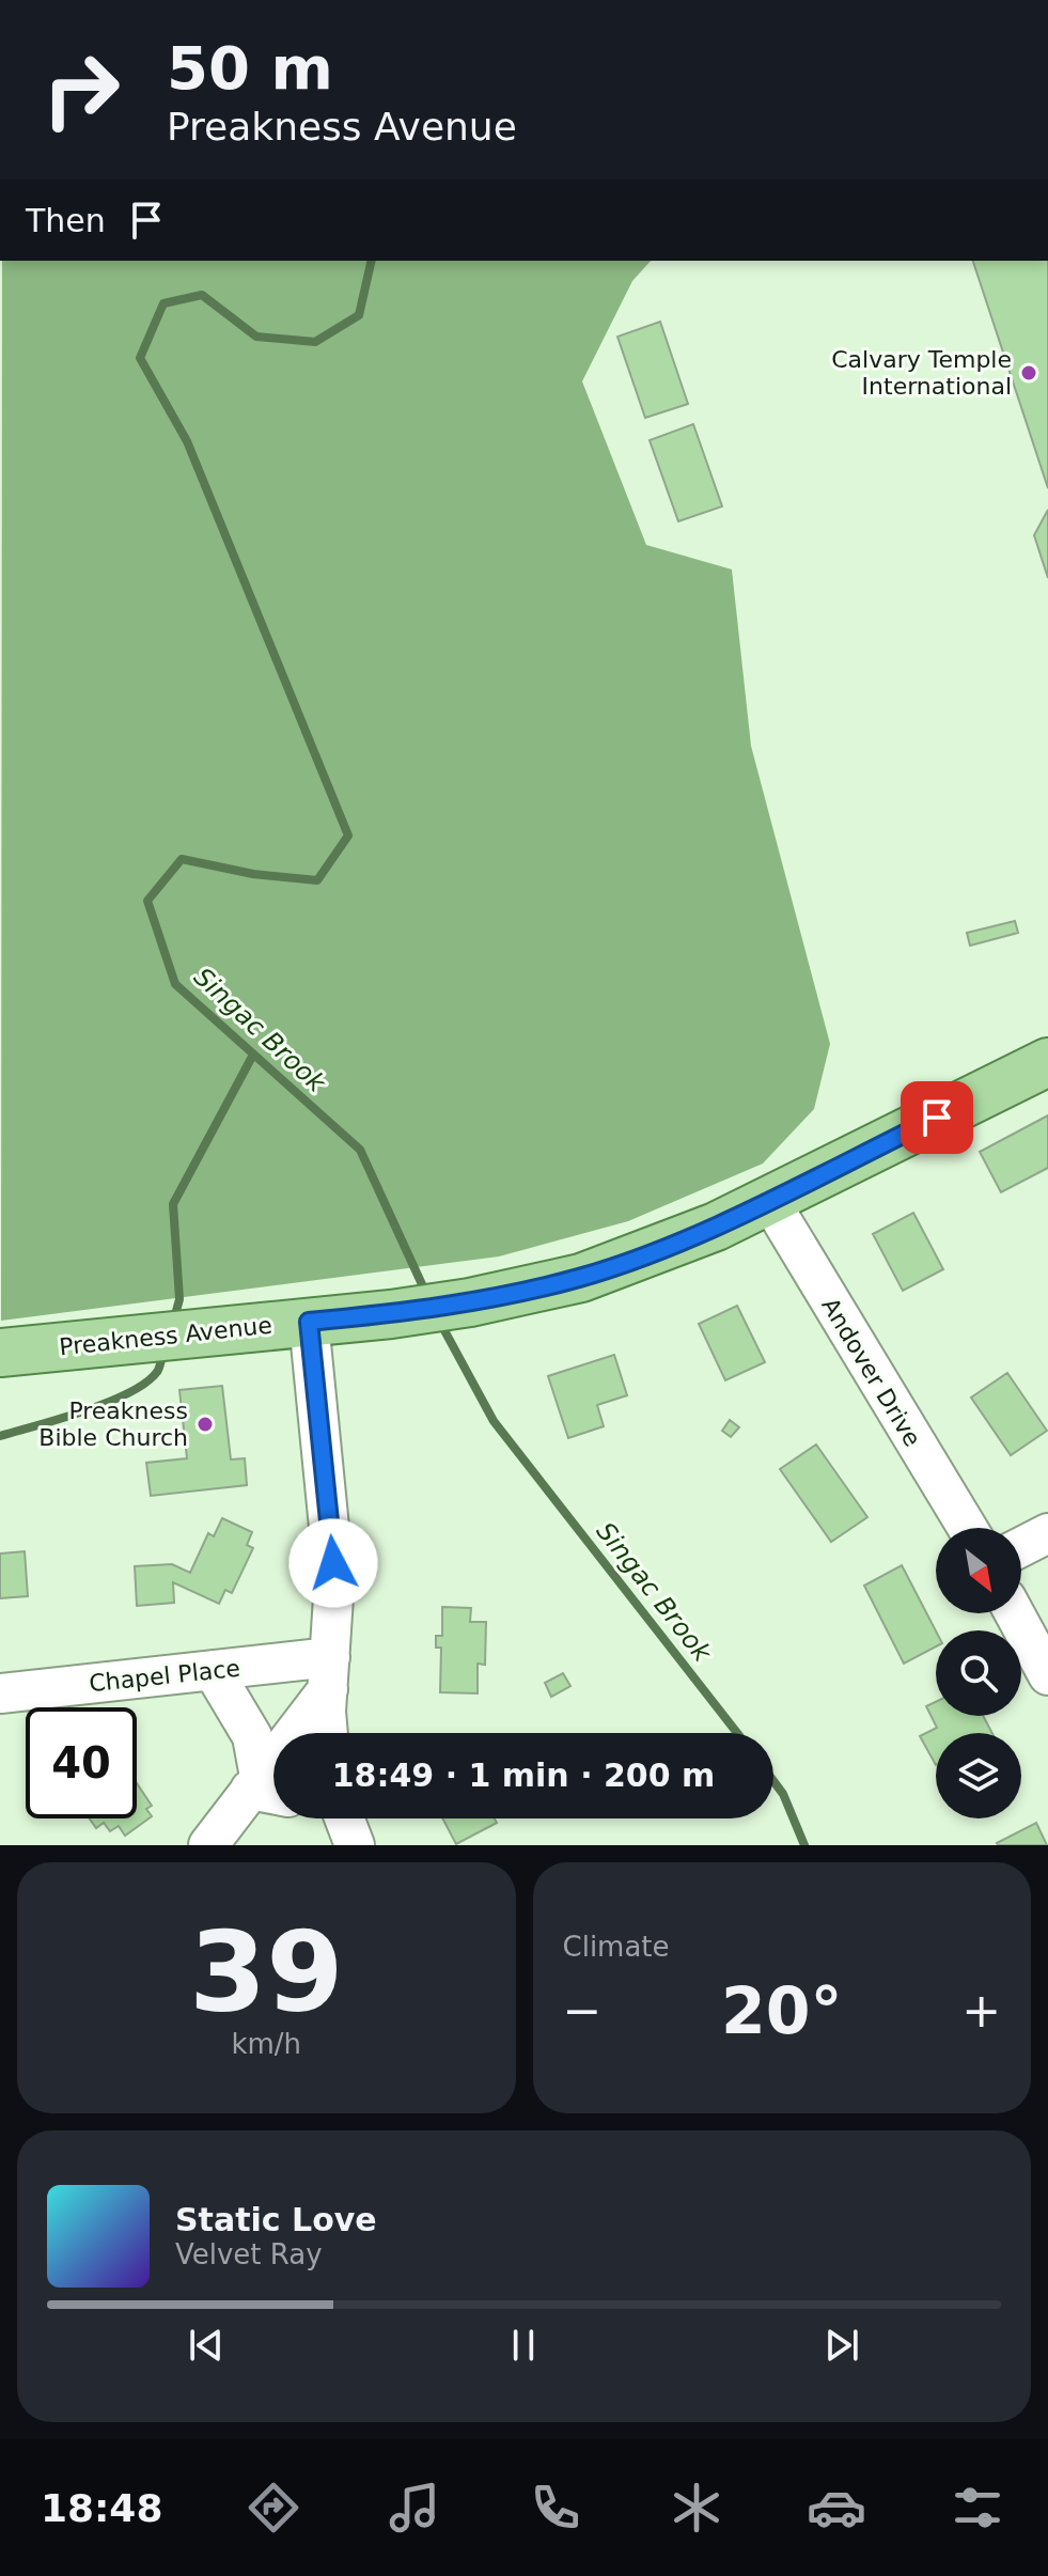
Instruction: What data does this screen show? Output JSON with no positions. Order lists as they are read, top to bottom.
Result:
{
  "streets": {
    "main road": ["Preakness Avenue"],
    "street": ["Andover Drive", "Chapel Place"]
  },
  "crossings": [
    ["Preakness Avenue", "Andover Drive"]
  ],
  "water": ["Singac Brook"],
  "places": ["Calvary Temple International", "Preakness Bible Church"],
  "north": "bottom right",
  "page": {
    "turn": ["50 m", "Preakness Avenue"],
    "then": "Then",
    "limit": "40",
    "trip": "18:49 · 1 min · 200 m",
    "tile": [
      ["39", "km/h"],
      "Climate"
    ],
    "heat": ["−", "20°", "+"],
    "song": ["Static Love", "Velvet Ray"],
    "tabs": "18:48"
  }
}
